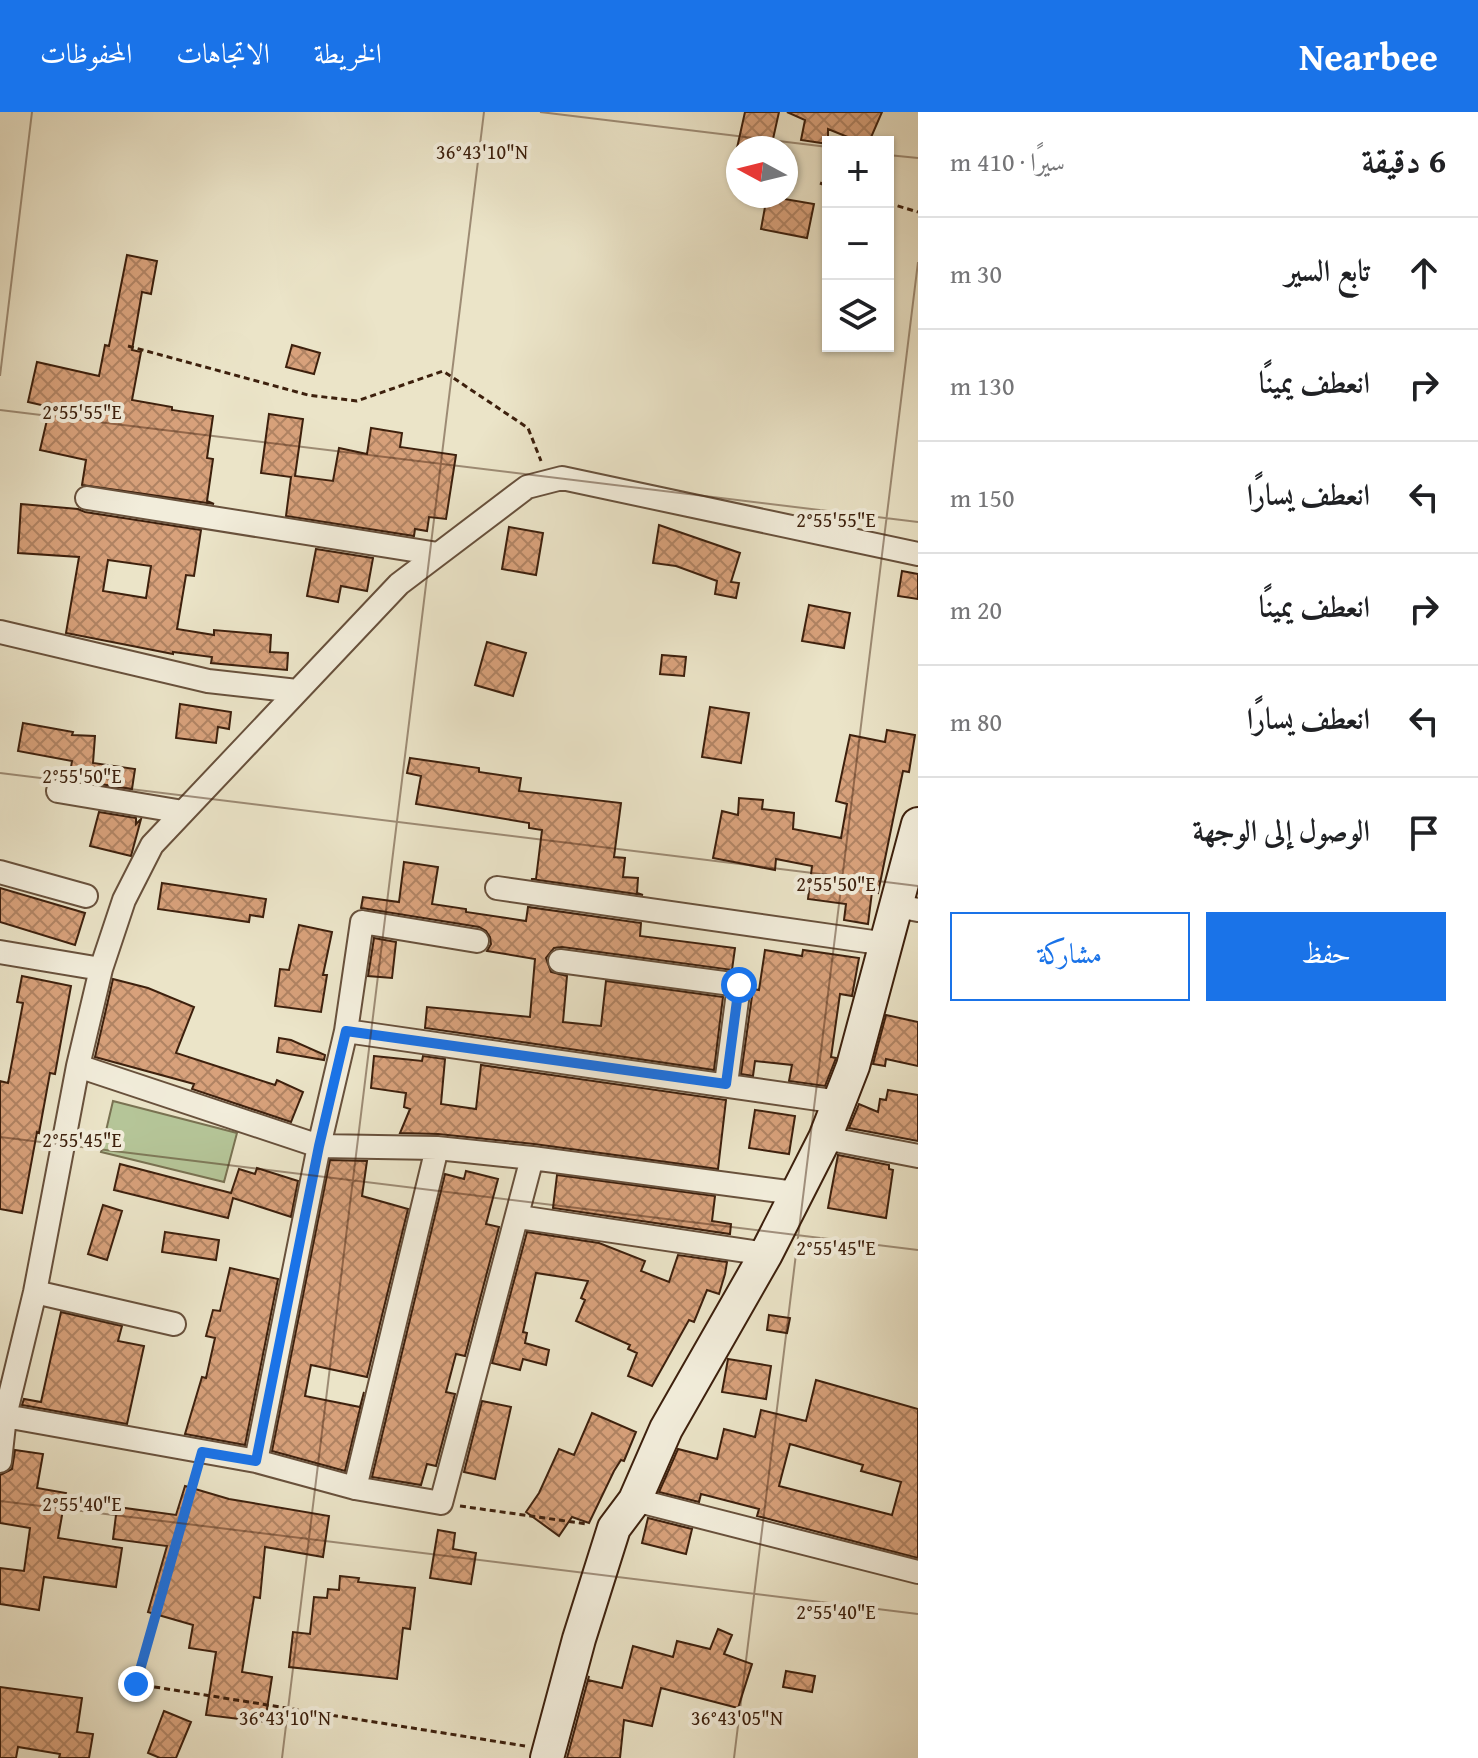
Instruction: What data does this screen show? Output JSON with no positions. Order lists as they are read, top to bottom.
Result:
{
  "north": "left",
  "page": {
    "header": "Nearbee",
    "nav": ["الخريطة", "الاتجاهات", "المحفوظات"],
    "heading": ["6 دقيقة", "سيرًا · 410 m"],
    "map_buttons": ["+", "−"],
    "list": [
      ["تابع السير", "30 m"],
      ["انعطف يمينًا", "130 m"],
      ["انعطف يسارًا", "150 m"],
      ["انعطف يمينًا", "20 m"],
      ["انعطف يسارًا", "80 m"],
      "الوصول إلى الوجهة"
    ],
    "buttons": ["حفظ", "مشاركة"]
  },
  "coordinates": [
    "36°43'10\"N",
    "2°55'55\"E",
    "2°55'50\"E",
    "2°55'45\"E",
    "2°55'40\"E",
    "36°43'05\"N"
  ]
}
